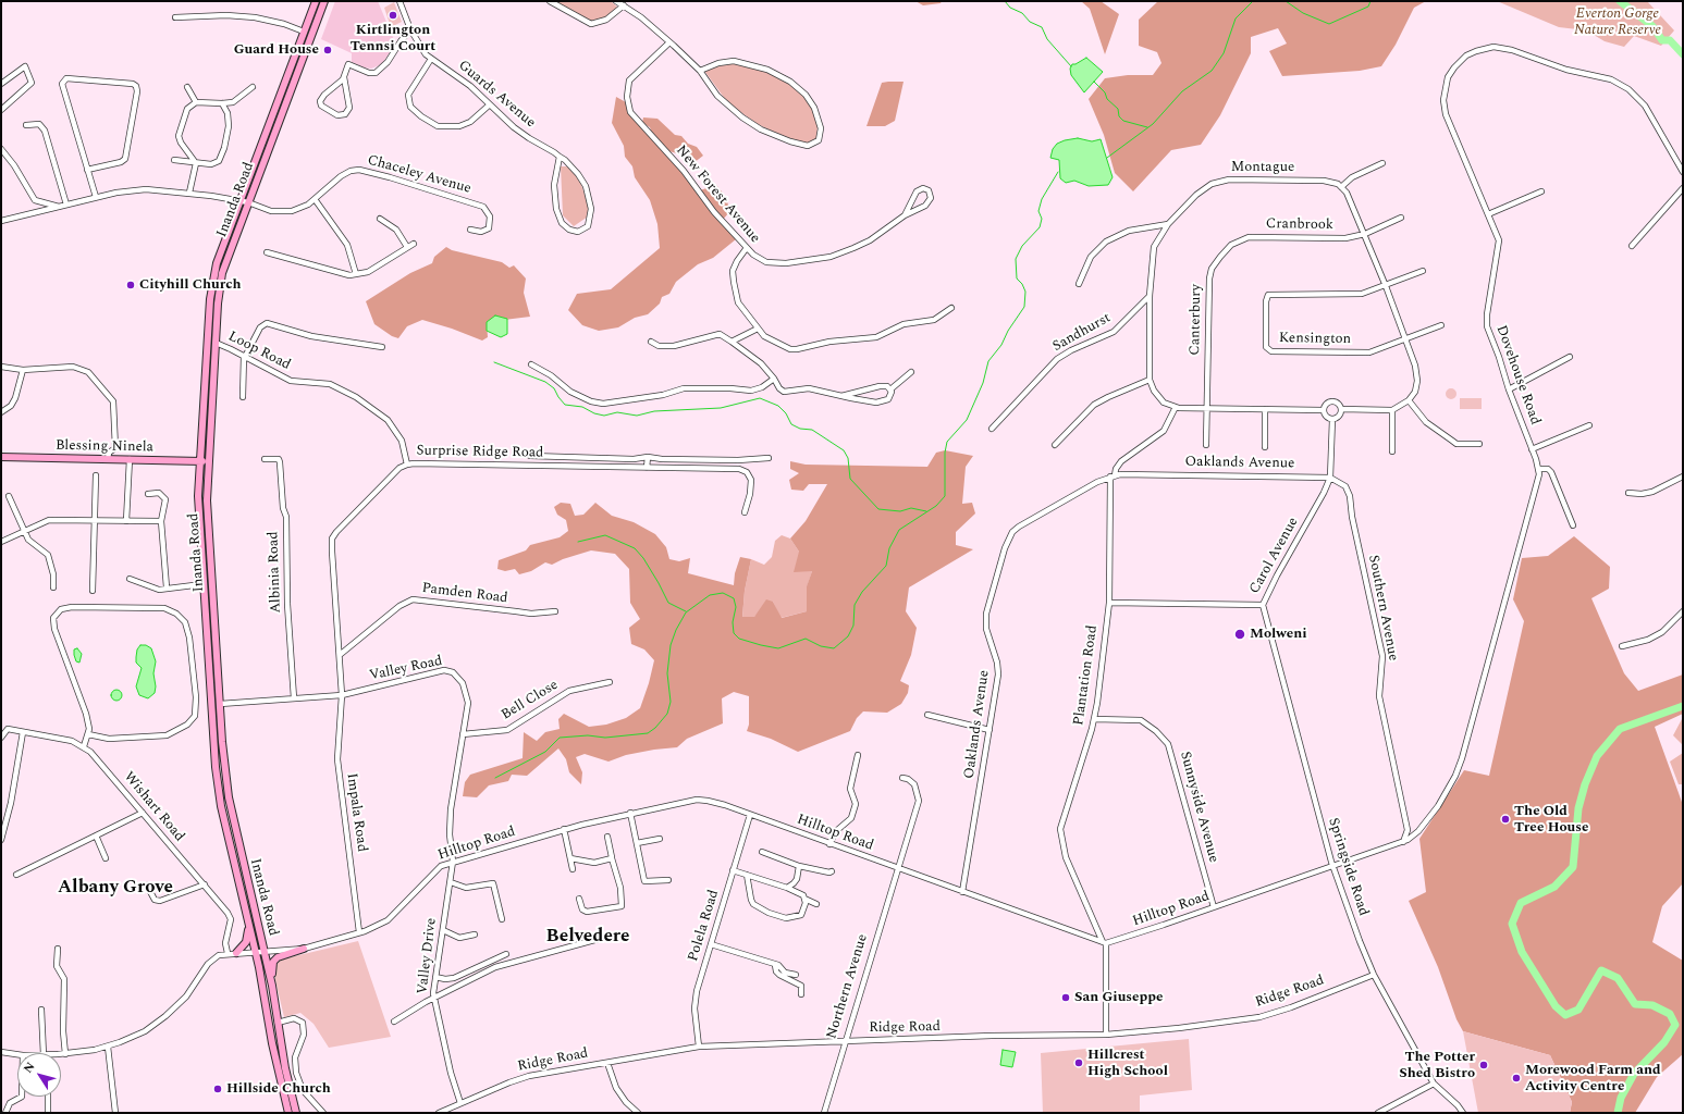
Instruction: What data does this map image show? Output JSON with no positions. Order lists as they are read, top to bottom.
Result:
{
  "streets": {
    "main road": ["Inanda Road", "Blessing Ninela"],
    "street": [
      "Guards Avenue",
      "Montague",
      "Chaceley Avenue",
      "New Forest Avenue",
      "Cranbrook",
      "Canterbury",
      "Sandhurst",
      "Kensington",
      "Loop Road",
      "Dovehouse Road",
      "Surprise Ridge Road",
      "Oaklands Avenue",
      "Carol Avenue",
      "Albinia Road",
      "Pamden Road",
      "Southern Avenue",
      "Valley Road",
      "Plantation Road",
      "Bell Close",
      "Wishart Road",
      "Sunnyside Avenue",
      "Impala Road",
      "Hilltop Road",
      "Springside Road",
      "Polela Road",
      "Valley Drive",
      "Northern Avenue",
      "Ridge Road"
    ]
  },
  "crossings": [
    ["Montague", "Canterbury"],
    ["Montague", "Sandhurst"],
    ["Montague", "Carol Avenue"],
    ["Chaceley Avenue", "Inanda Road"],
    ["Inanda Road", "Loop Road"],
    ["Inanda Road", "Blessing Ninela"],
    ["Inanda Road", "Valley Road"],
    ["Inanda Road", "Hilltop Road"],
    ["Cranbrook", "Canterbury"],
    ["Loop Road", "Surprise Ridge Road"],
    ["Dovehouse Road", "Hilltop Road"],
    ["Surprise Ridge Road", "Pamden Road"],
    ["Surprise Ridge Road", "Valley Road"],
    ["Surprise Ridge Road", "Impala Road"],
    ["Oaklands Avenue", "Carol Avenue"],
    ["Oaklands Avenue", "Southern Avenue"],
    ["Oaklands Avenue", "Plantation Road"],
    ["Oaklands Avenue", "Hilltop Road"],
    ["Carol Avenue", "Southern Avenue"],
    ["Carol Avenue", "Plantation Road"],
    ["Carol Avenue", "Springside Road"],
    ["Albinia Road", "Valley Road"],
    ["Southern Avenue", "Hilltop Road"],
    ["Valley Road", "Bell Close"],
    ["Valley Road", "Impala Road"],
    ["Valley Road", "Hilltop Road"],
    ["Valley Road", "Valley Drive"],
    ["Plantation Road", "Sunnyside Avenue"],
    ["Plantation Road", "Hilltop Road"],
    ["Plantation Road", "Ridge Road"],
    ["Wishart Road", "Hilltop Road"],
    ["Sunnyside Avenue", "Hilltop Road"],
    ["Impala Road", "Hilltop Road"],
    ["Hilltop Road", "Springside Road"],
    ["Hilltop Road", "Polela Road"],
    ["Hilltop Road", "Valley Drive"],
    ["Hilltop Road", "Northern Avenue"],
    ["Springside Road", "Ridge Road"],
    ["Polela Road", "Ridge Road"],
    ["Valley Drive", "Ridge Road"],
    ["Northern Avenue", "Ridge Road"]
  ],
  "districts": ["Albany Grove", "Belvedere"],
  "parks": ["Everton Gorge Nature Reserve"],
  "places": [
    "Kirtlington Tennsi Court",
    "Guard House",
    "Cityhill Church",
    "Molweni",
    "The Old Tree House",
    "San Giuseppe",
    "Hillcrest High School",
    "The Potter Shed Bistro",
    "Morewood Farm and Activity Centre",
    "Hillside Church"
  ],
  "north": "top left"
}
